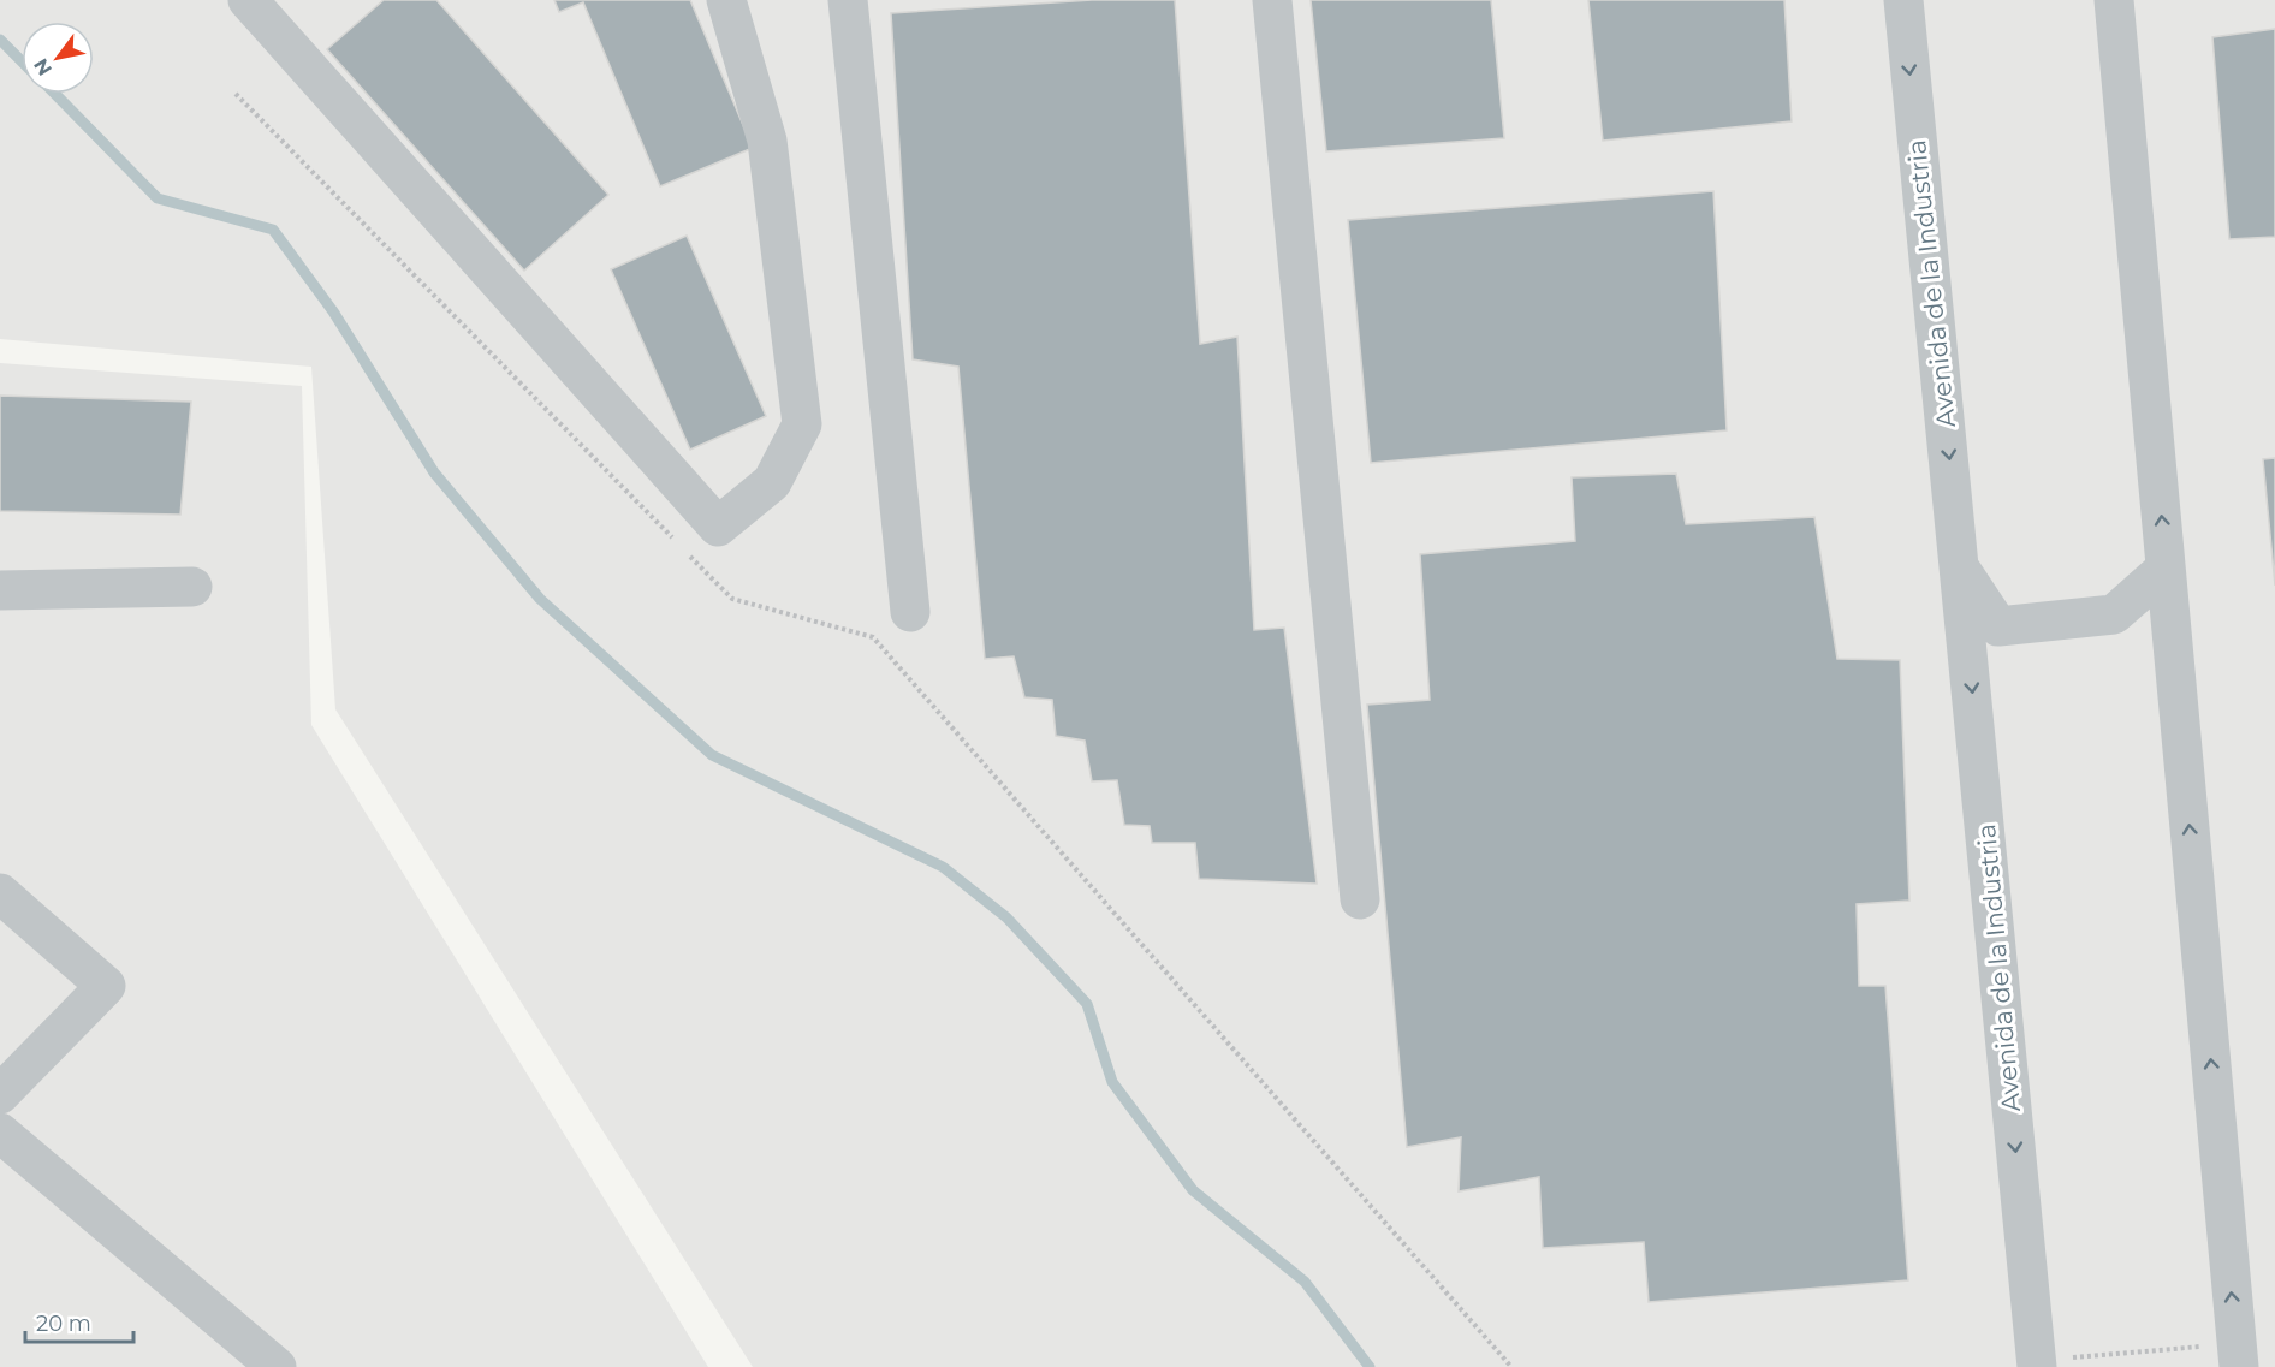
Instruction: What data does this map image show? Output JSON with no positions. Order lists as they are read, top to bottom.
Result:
{
  "streets": {
    "street": ["Avenida de la Industria"]
  },
  "scale_bar": "20 m",
  "north": "bottom left"
}
